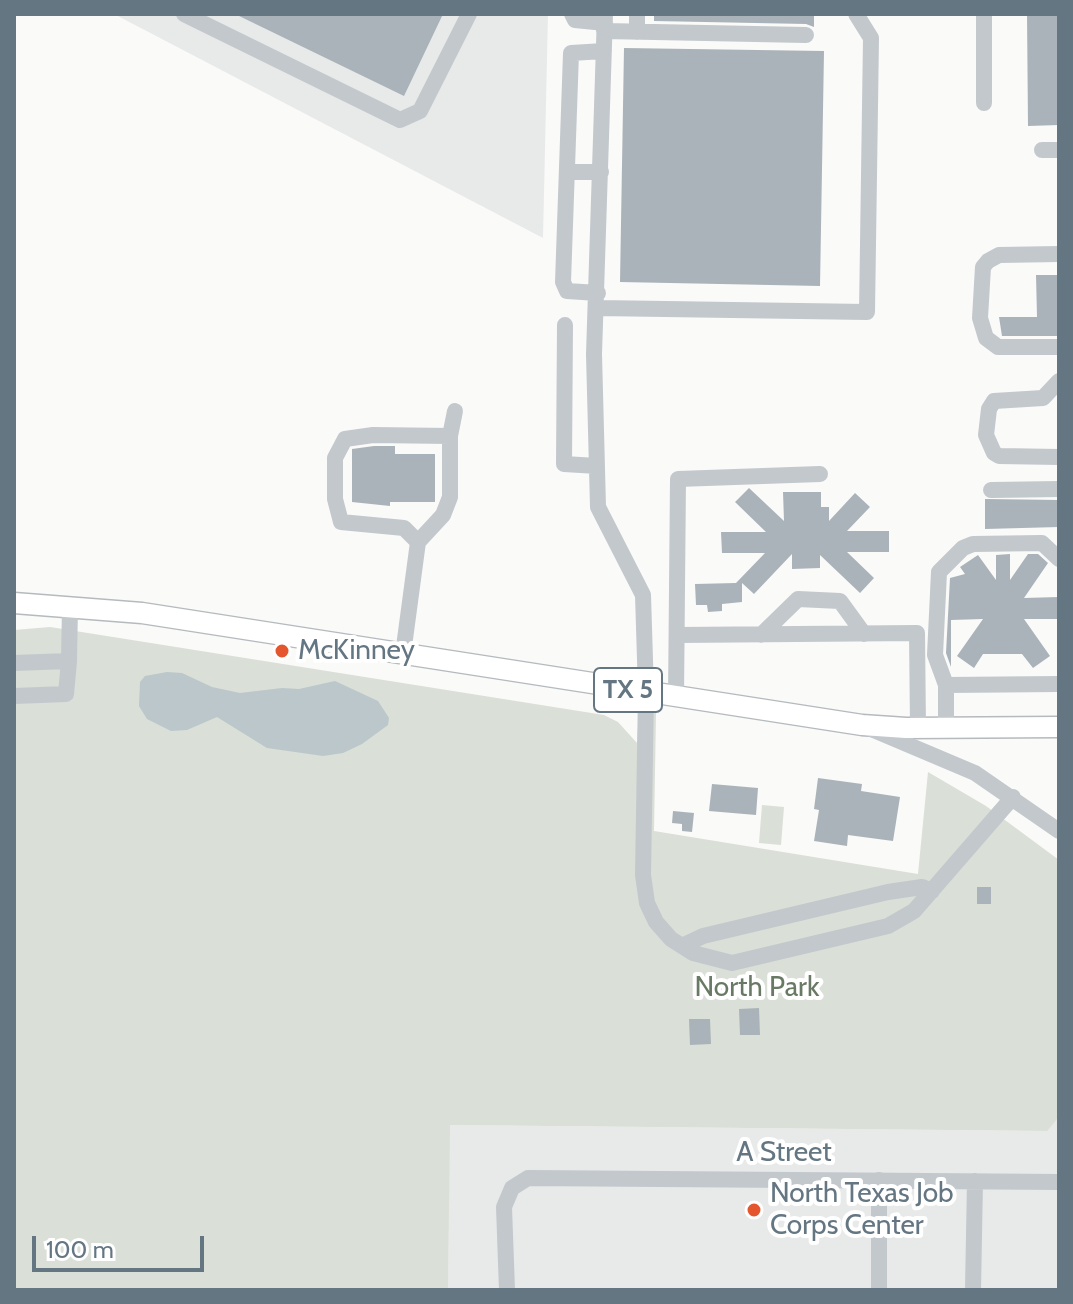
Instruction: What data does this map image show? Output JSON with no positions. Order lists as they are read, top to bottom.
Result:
{
  "streets": {
    "main road": ["TX 5"],
    "street": ["A Street"]
  },
  "parks": ["North Park"],
  "places": ["McKinney", "North Texas Job Corps Center"],
  "scale_bar": "100 m"
}
